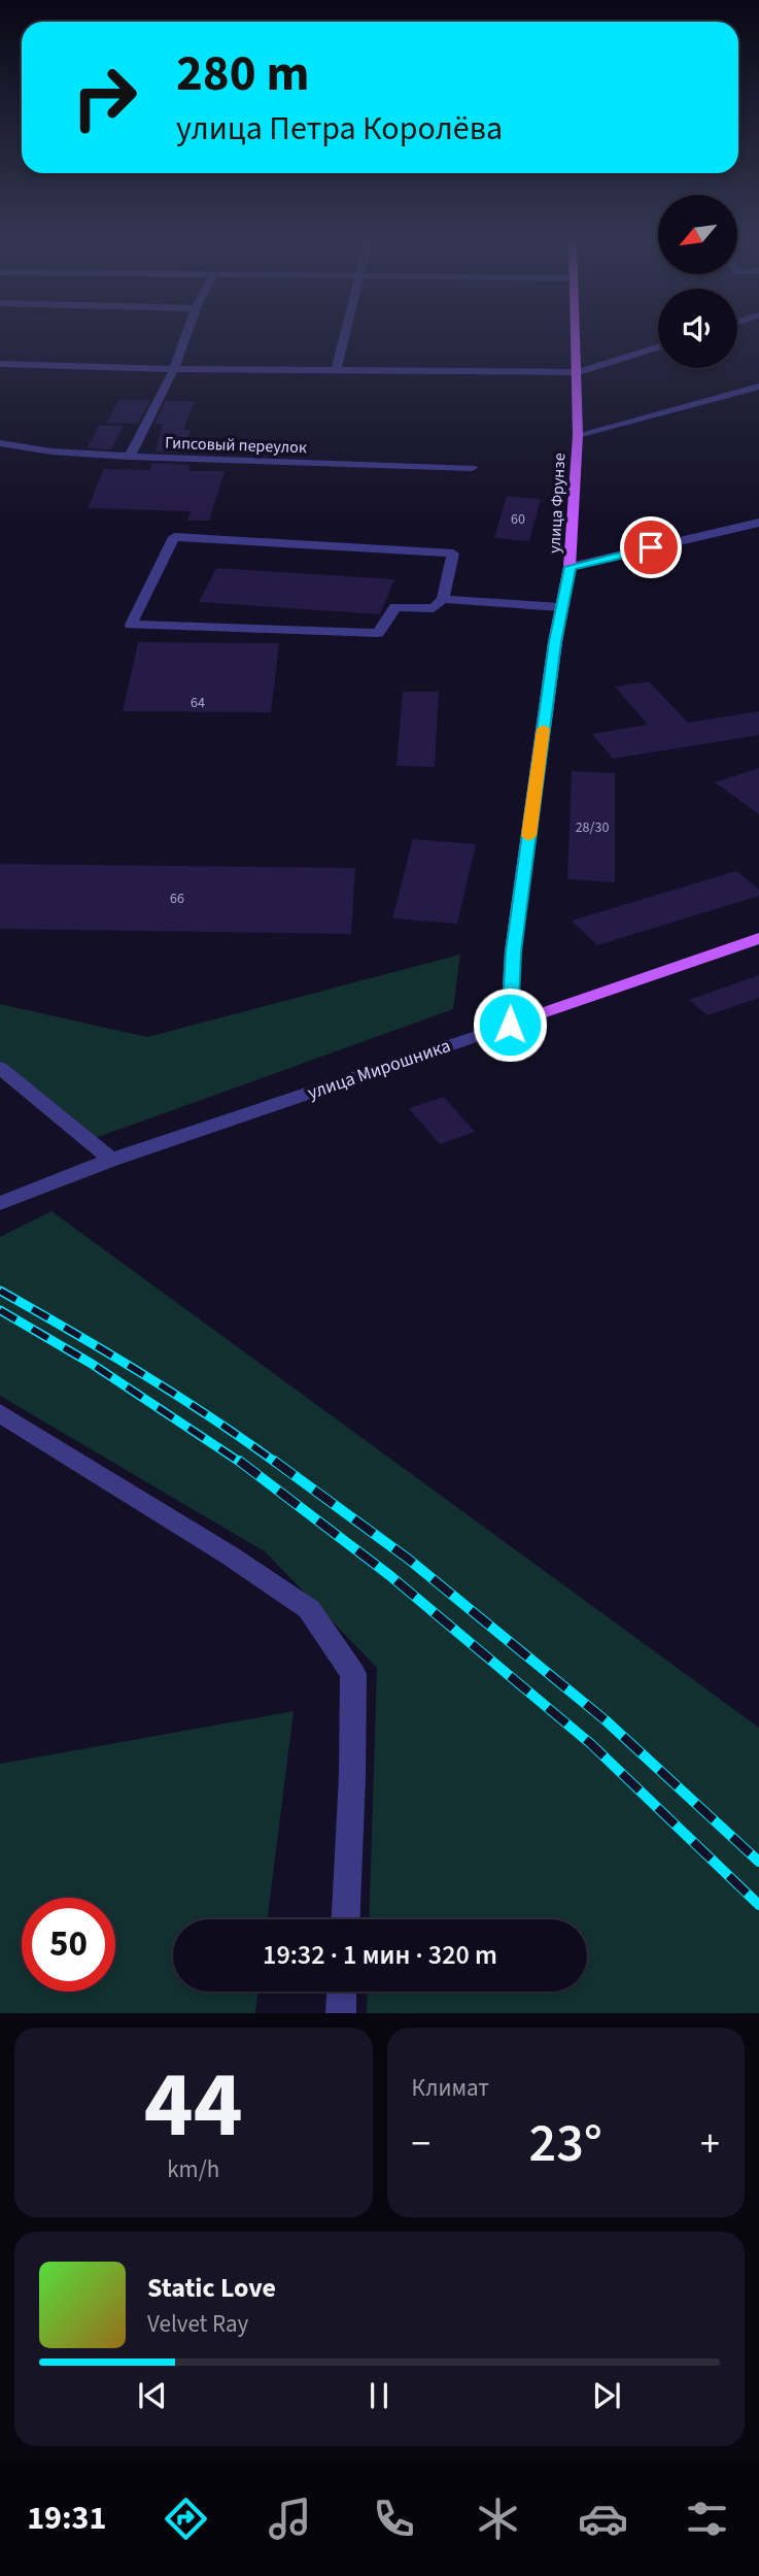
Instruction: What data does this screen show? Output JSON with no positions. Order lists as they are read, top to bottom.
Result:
{
  "streets": {
    "main road": ["улица Фрунзе", "улица Мирошника"],
    "street": ["Гипсовый переулок"]
  },
  "crossings": [
    ["улица Фрунзе", "улица Мирошника"]
  ],
  "house_numbers": [
    "60",
    "64",
    "28/30",
    "66"
  ],
  "north": "bottom left",
  "page": {
    "turn": ["280 m", "улица Петра Королёва"],
    "limit": "50",
    "trip": "19:32 · 1 мин · 320 m",
    "tile": [
      ["44", "km/h"],
      "Климат"
    ],
    "heat": ["−", "23°", "+"],
    "song": ["Static Love", "Velvet Ray"],
    "tabs": "19:31"
  }
}
